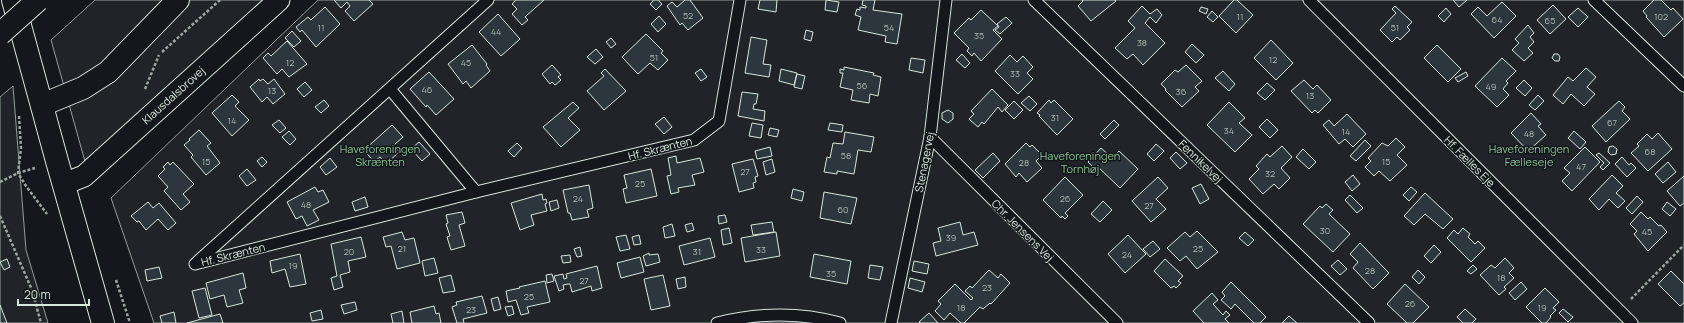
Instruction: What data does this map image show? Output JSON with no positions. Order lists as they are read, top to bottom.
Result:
{
  "streets": {
    "street": ["Klausdalsbrovej"],
    "lane": [
      "Hf. Skrænten",
      "Fennikelvej",
      "Hf. Fælles Eje",
      "Stenagervej",
      "Chr. Jensens Vej"
    ]
  },
  "crossings": [
    ["Stenagervej", "Chr. Jensens Vej"]
  ],
  "parks": ["Haveforeningen Skrænten", "Haveforeningen Fælleseje", "Haveforeningen Tornhøj"],
  "house_numbers": [
    "52",
    "11",
    "102",
    "64",
    "65",
    "11",
    "54",
    "51",
    "44",
    "35",
    "38",
    "51",
    "12",
    "12",
    "45",
    "33",
    "56",
    "49",
    "46",
    "13",
    "36",
    "13",
    "31",
    "14",
    "67",
    "34",
    "14",
    "48",
    "68",
    "58",
    "15",
    "15",
    "28",
    "47",
    "27",
    "32",
    "25",
    "24",
    "26",
    "48",
    "27",
    "60",
    "30",
    "45",
    "39",
    "21",
    "25",
    "33",
    "20",
    "31",
    "24",
    "19",
    "28",
    "35",
    "18",
    "27",
    "23",
    "25",
    "26",
    "18",
    "19",
    "23"
  ],
  "scale_bar": "20 m"
}
